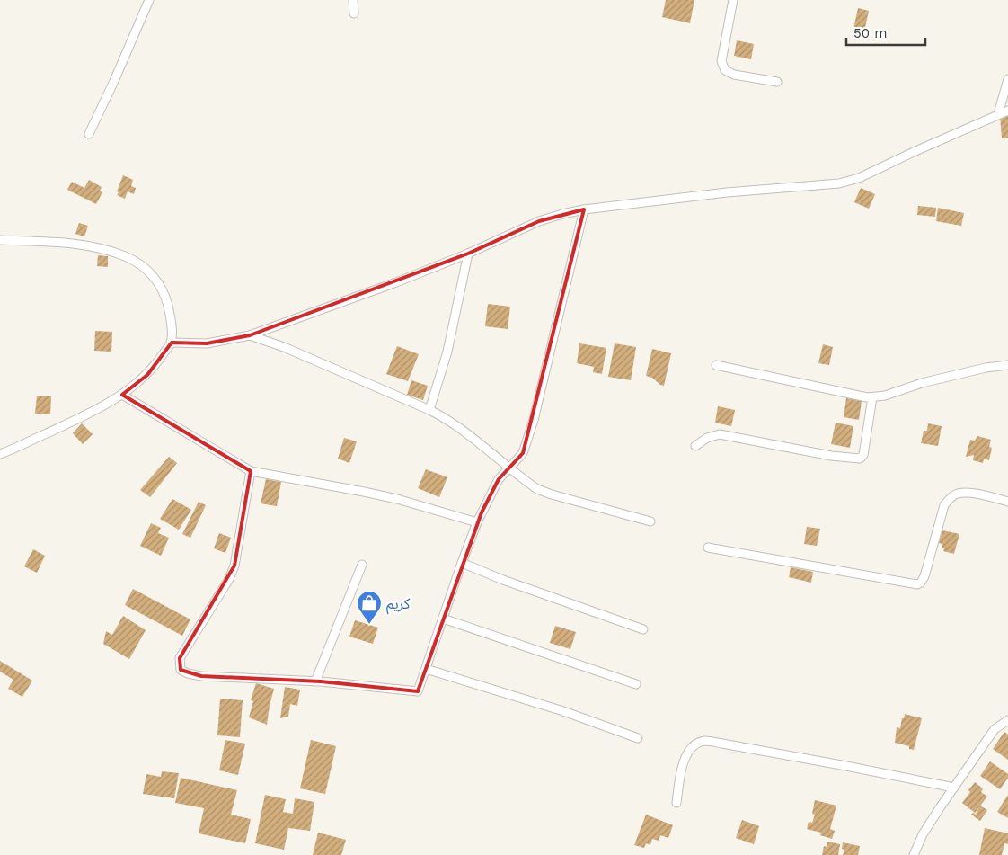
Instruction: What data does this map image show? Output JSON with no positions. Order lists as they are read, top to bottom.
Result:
{
  "places": {
    "shop": ["كريم"]
  },
  "scale_bar": "50 m"
}
